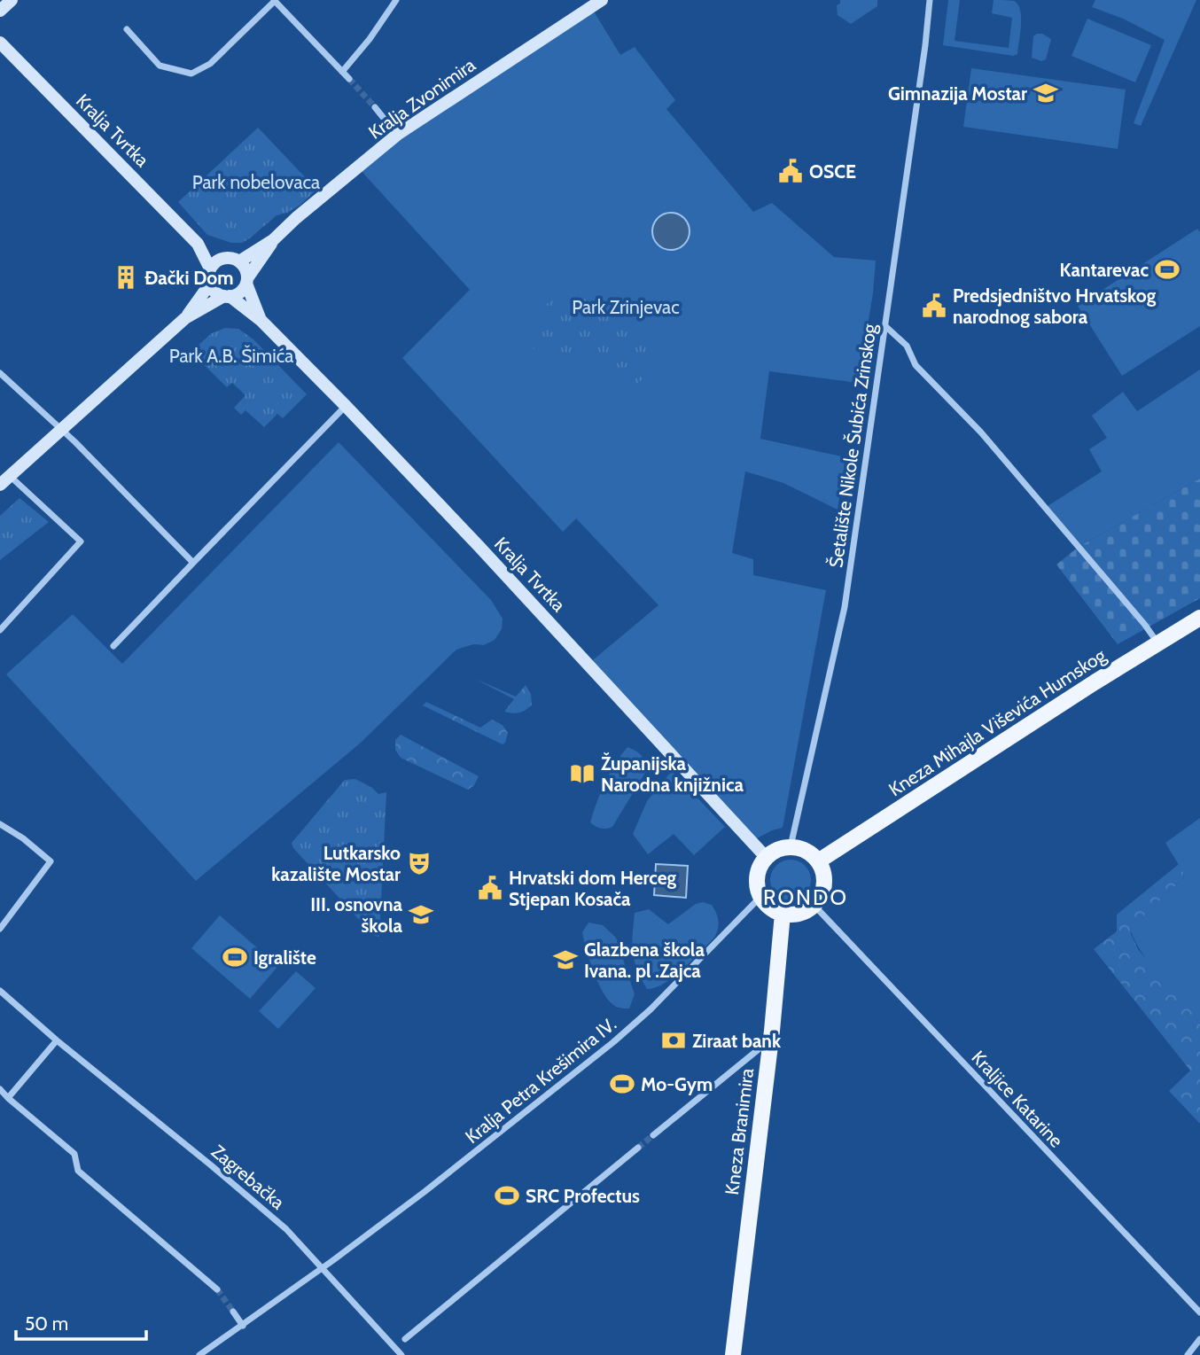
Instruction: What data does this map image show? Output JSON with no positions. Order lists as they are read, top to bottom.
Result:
{
  "streets": {
    "main road": [
      "Kralja Zvonimira",
      "Kralja Tvrtka",
      "Kneza Mihajla Viševića Humskog",
      "Kneza Branimira"
    ],
    "street": [
      "Šetalište Nikole Šubića Zrinskog",
      "Kralja Petra Krešimira IV.",
      "Kraljice Katarine",
      "Zagrebačka"
    ]
  },
  "crossings": [
    ["Kralja Zvonimira", "Kralja Tvrtka"],
    ["Kralja Tvrtka", "Šetalište Nikole Šubića Zrinskog"],
    ["Kralja Tvrtka", "Kneza Mihajla Viševića Humskog"],
    ["Kralja Tvrtka", "Kralja Petra Krešimira IV."],
    ["Kralja Tvrtka", "Kraljice Katarine"],
    ["Kralja Tvrtka", "Kneza Branimira"],
    ["Šetalište Nikole Šubića Zrinskog", "Kneza Mihajla Viševića Humskog"],
    ["Šetalište Nikole Šubića Zrinskog", "Kralja Petra Krešimira IV."],
    ["Šetalište Nikole Šubića Zrinskog", "Kraljice Katarine"],
    ["Šetalište Nikole Šubića Zrinskog", "Kneza Branimira"],
    ["Kneza Mihajla Viševića Humskog", "Kralja Petra Krešimira IV."],
    ["Kneza Mihajla Viševića Humskog", "Kraljice Katarine"],
    ["Kneza Mihajla Viševića Humskog", "Kneza Branimira"],
    ["Kralja Petra Krešimira IV.", "Kraljice Katarine"],
    ["Kralja Petra Krešimira IV.", "Kneza Branimira"],
    ["Kralja Petra Krešimira IV.", "Zagrebačka"],
    ["Kraljice Katarine", "Kneza Branimira"]
  ],
  "districts": ["RONDO"],
  "parks": ["Park nobelovaca", "Park Zrinjevac", "Park A.B. Šimića"],
  "places": {
    "school or university": ["Gimnazija Mostar", "III. osnovna škola", "Glazbena škola Ivana. pl .Zajca"],
    "public building": ["OSCE", "Predsjedništvo Hrvatskog narodnog sabora", "Hrvatski dom Herceg Stjepan Kosača"],
    "sports": [
      "Kantarevac",
      "Igralište",
      "Mo-Gym",
      "SRC Profectus"
    ],
    "building": ["Đački Dom"],
    "library": ["Županijska Narodna knjižnica"],
    "theatre": ["Lutkarsko kazalište Mostar"],
    "bank": ["Ziraat bank"]
  },
  "scale_bar": "50 m"
}
